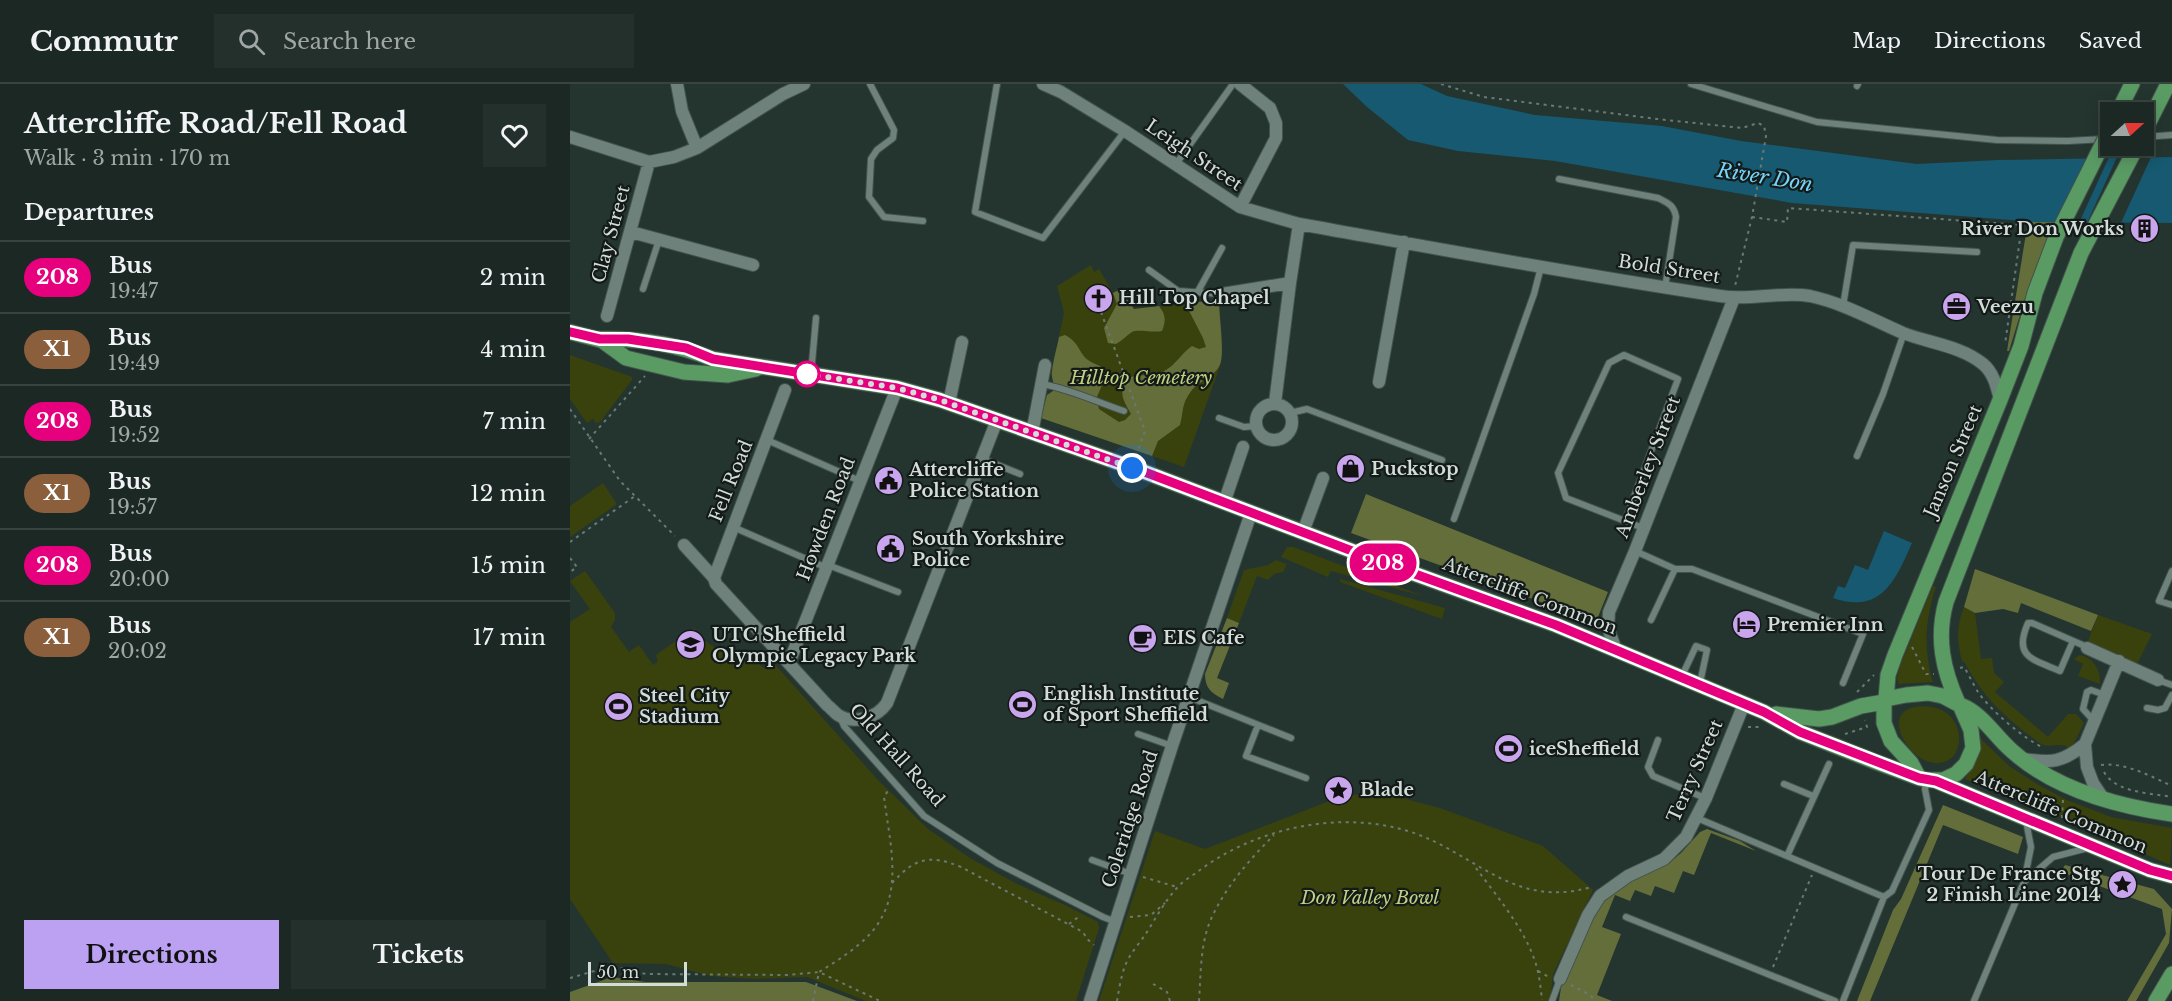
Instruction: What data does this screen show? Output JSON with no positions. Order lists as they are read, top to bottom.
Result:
{
  "streets": {
    "main road": ["Janson Street", "Attercliffe Common"],
    "street": [
      "Leigh Street",
      "Clay Street",
      "Bold Street",
      "Amberley Street",
      "Fell Road",
      "Howden Road",
      "Old Hall Road",
      "Terry Street",
      "Coleridge Road"
    ]
  },
  "crossings": [
    ["Leigh Street", "Bold Street"],
    ["Bold Street", "Janson Street"],
    ["Bold Street", "Amberley Street"],
    ["Janson Street", "Attercliffe Common"],
    ["Amberley Street", "Attercliffe Common"],
    ["Fell Road", "Old Hall Road"],
    ["Howden Road", "Attercliffe Common"],
    ["Howden Road", "Old Hall Road"],
    ["Attercliffe Common", "Terry Street"],
    ["Attercliffe Common", "Coleridge Road"],
    ["Old Hall Road", "Coleridge Road"]
  ],
  "water": ["River Don"],
  "parks": ["Hilltop Cemetery", "Don Valley Bowl"],
  "places": {
    "building": ["River Don Works"],
    "church": ["Hill Top Chapel"],
    "office": ["Veezu"],
    "shop": ["Puckstop"],
    "public building": ["Attercliffe Police Station", "South Yorkshire Police"],
    "hotel": ["Premier Inn"],
    "cafe": ["EIS Cafe"],
    "school or university": ["UTC Sheffield Olympic Legacy Park"],
    "sports": ["English Institute of Sport Sheffield", "Steel City Stadium", "iceSheffield"],
    "place": ["Blade", "Tour De France Stg 2 Finish Line 2014"]
  },
  "lines": ["bus line 208"],
  "scale_bar": "50 m",
  "north": "right",
  "page": {
    "header": "Commutr",
    "search": "Search here",
    "nav": ["Map", "Directions", "Saved"],
    "heading": [
      ["Attercliffe Road/Fell Road", "Walk · 3 min · 170 m"],
      "Departures"
    ],
    "on_map": "208",
    "list": [
      {
        "mark": "208",
        "name": "Bus",
        "note": "19:47",
        "value": "2 min"
      },
      {
        "mark": "X1",
        "name": "Bus",
        "note": "19:49",
        "value": "4 min"
      },
      {
        "mark": "208",
        "name": "Bus",
        "note": "19:52",
        "value": "7 min"
      },
      {
        "mark": "X1",
        "name": "Bus",
        "note": "19:57",
        "value": "12 min"
      },
      {
        "mark": "208",
        "name": "Bus",
        "note": "20:00",
        "value": "15 min"
      },
      {
        "mark": "X1",
        "name": "Bus",
        "note": "20:02",
        "value": "17 min"
      }
    ],
    "buttons": ["Directions", "Tickets"],
    "scale": "50 m"
  }
}
